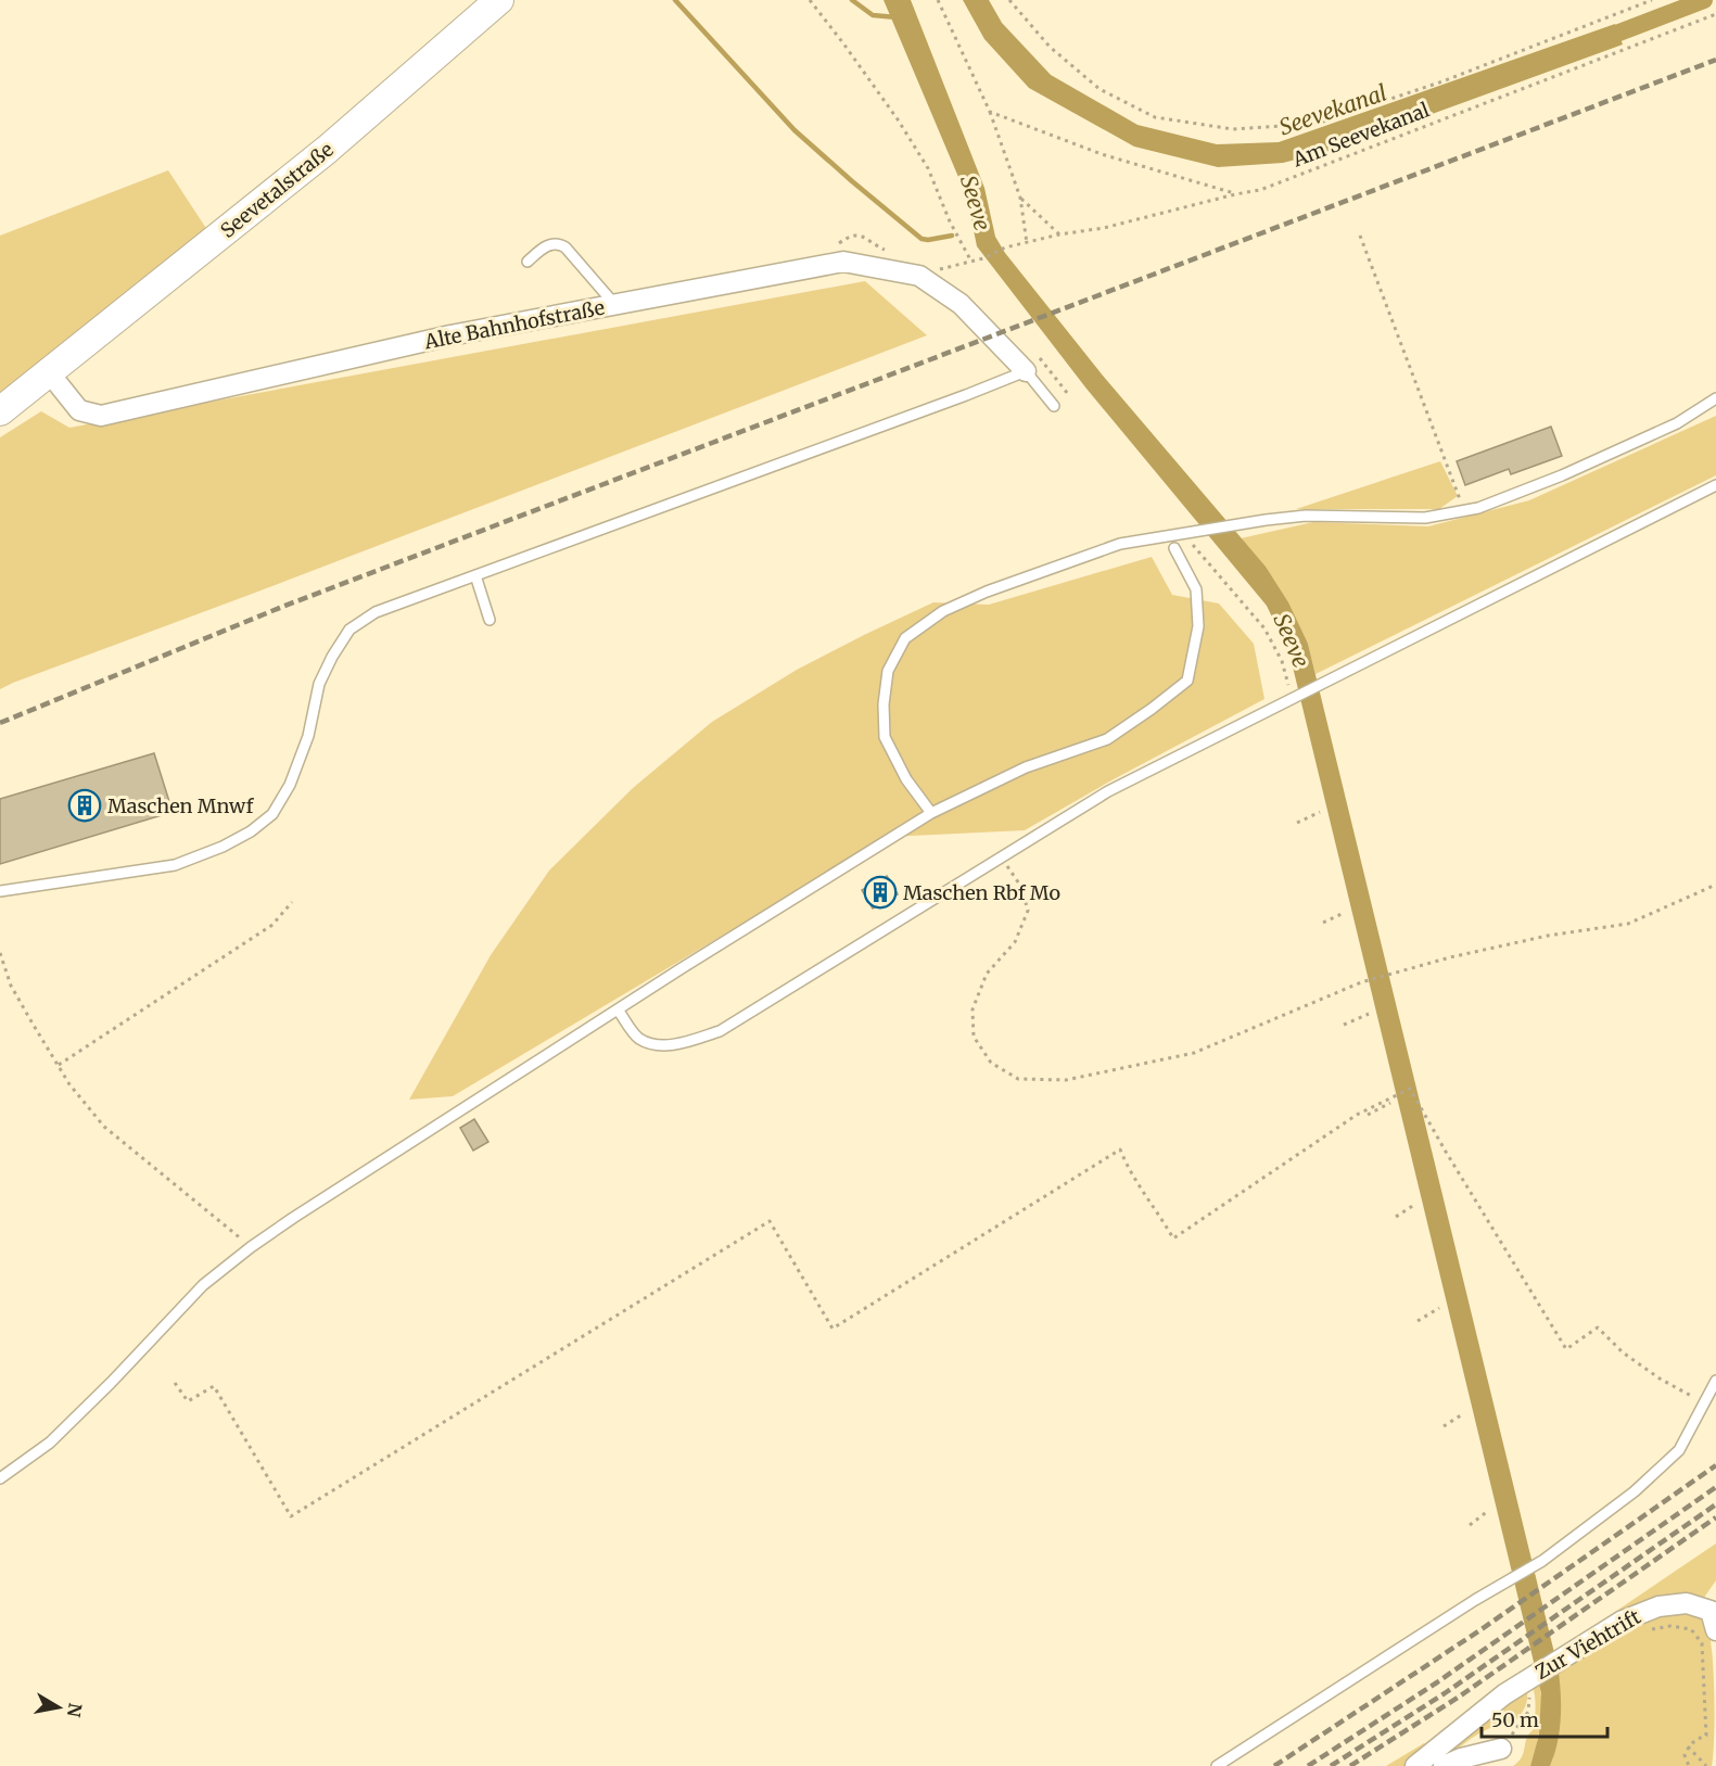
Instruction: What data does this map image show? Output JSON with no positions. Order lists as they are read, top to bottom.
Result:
{
  "streets": {
    "main road": ["Seevetalstraße"],
    "street": ["Alte Bahnhofstraße", "Zur Viehtrift"],
    "path": ["Am Seevekanal"]
  },
  "crossings": [
    ["Seevetalstraße", "Alte Bahnhofstraße"]
  ],
  "water": ["Seevekanal", "Seeve"],
  "places": {
    "building": ["Maschen Mnwf", "Maschen Rbf Mo"]
  },
  "scale_bar": "50 m",
  "north": "right"
}
